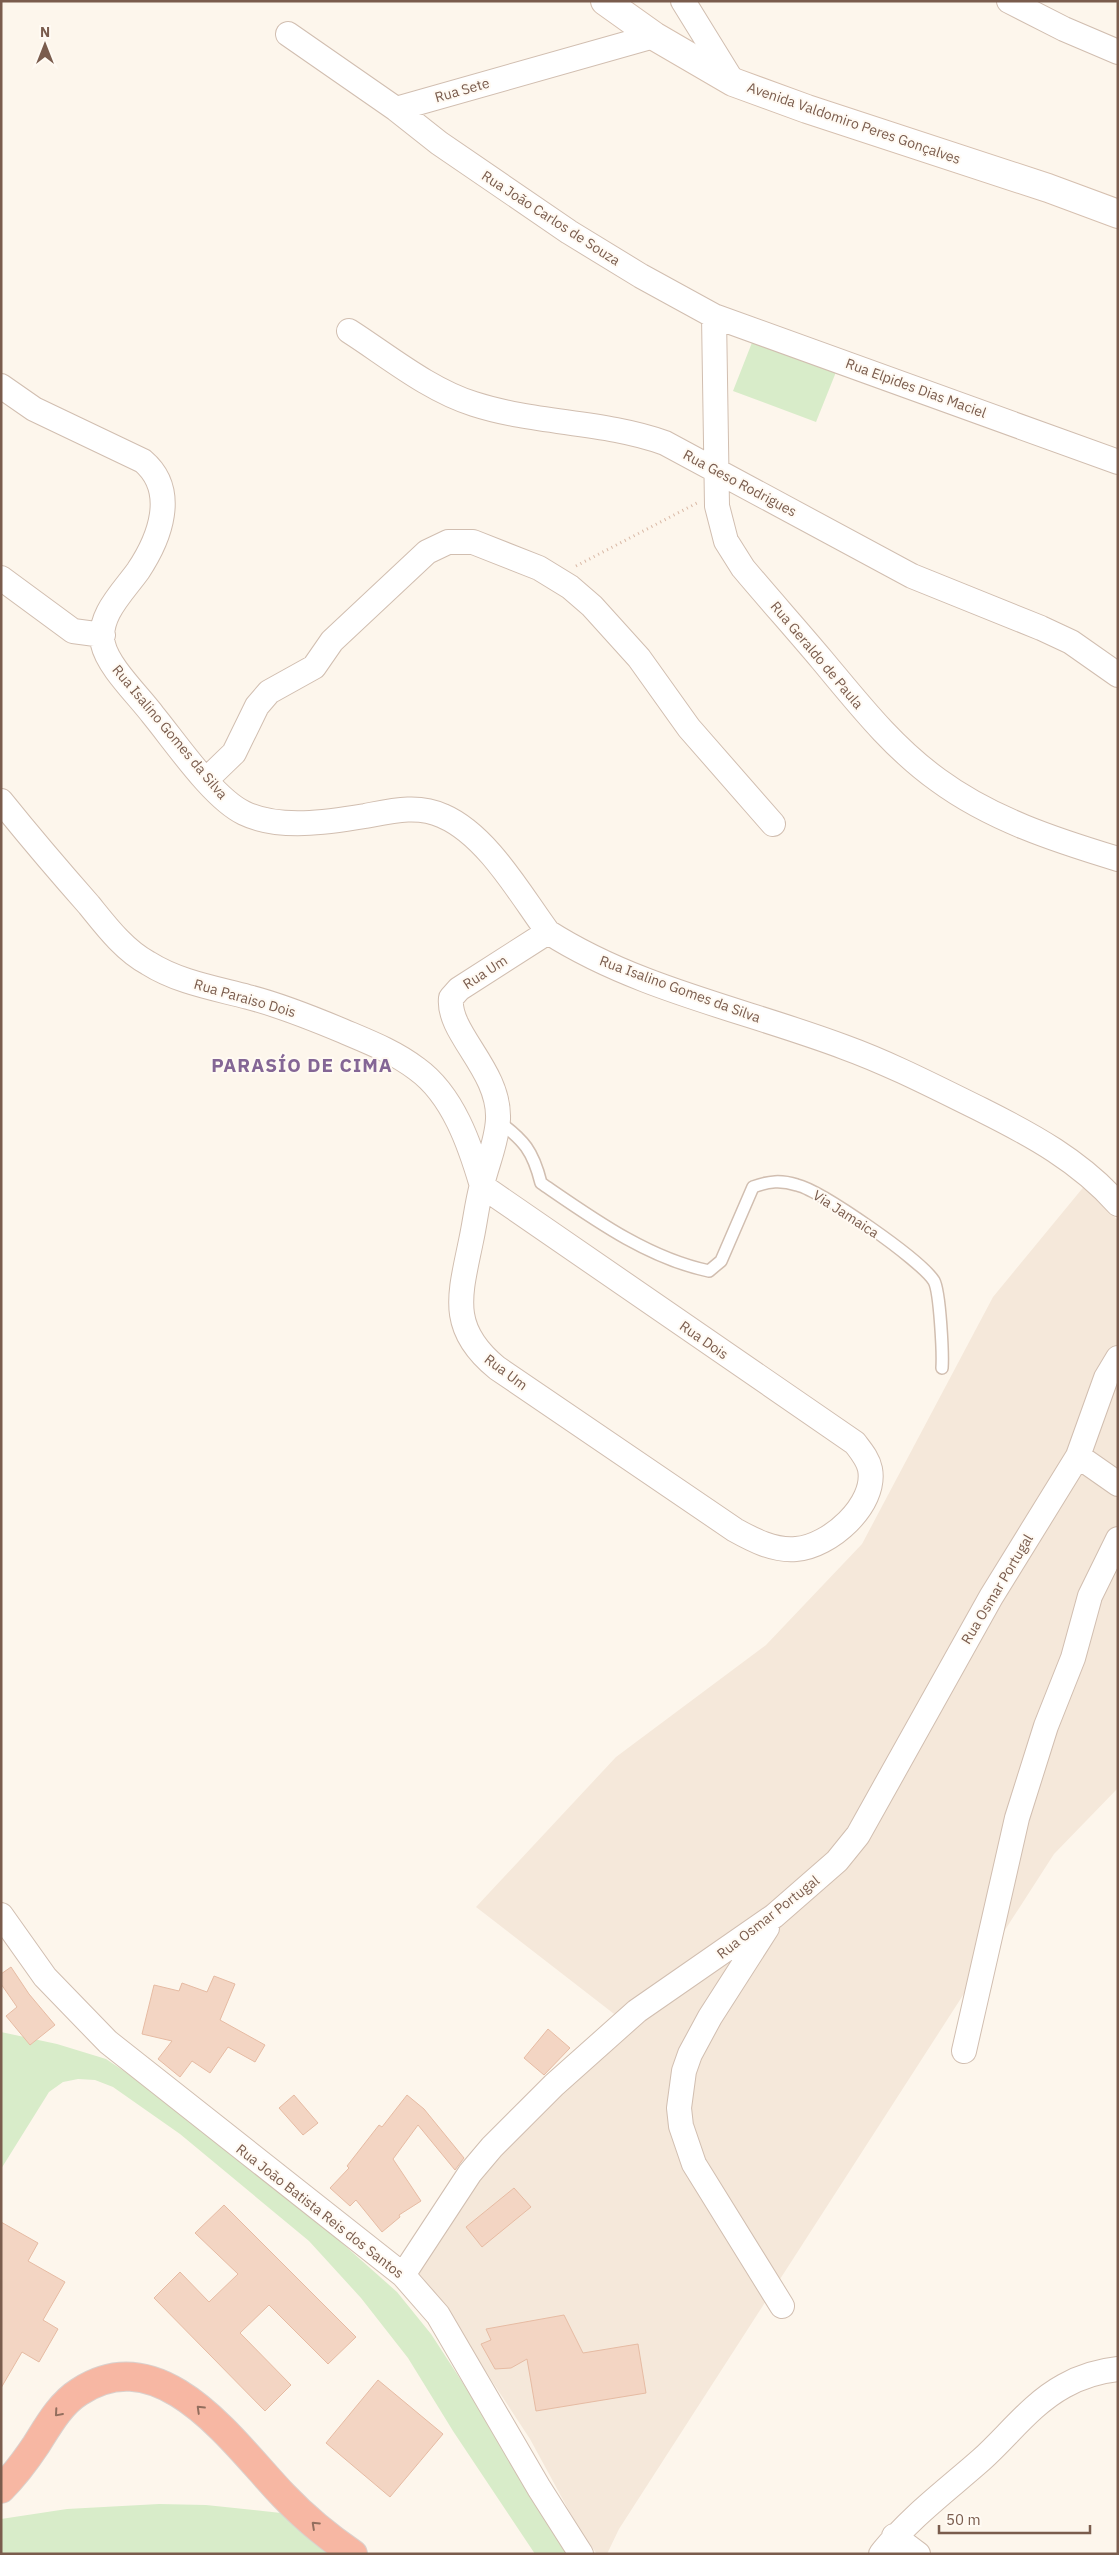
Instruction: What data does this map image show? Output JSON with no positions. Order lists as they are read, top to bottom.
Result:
{
  "streets": {
    "street": [
      "Rua Sete",
      "Avenida Valdomiro Peres Gonçalves",
      "Rua João Carlos de Souza",
      "Rua Elpides Dias Maciel",
      "Rua Geso Rodrigues",
      "Rua Geraldo de Paula",
      "Rua Isalino Gomes da Silva",
      "Rua Um",
      "Rua Paraiso Dois",
      "Rua Dois",
      "Rua Osmar Portugal",
      "Rua João Batista Reis dos Santos"
    ],
    "lane": ["Via Jamaica"]
  },
  "crossings": [
    ["Rua Sete", "Avenida Valdomiro Peres Gonçalves"],
    ["Rua Sete", "Rua João Carlos de Souza"],
    ["Rua João Carlos de Souza", "Rua Elpides Dias Maciel"],
    ["Rua João Carlos de Souza", "Rua Geraldo de Paula"],
    ["Rua Elpides Dias Maciel", "Rua Geraldo de Paula"],
    ["Rua Geso Rodrigues", "Rua Geraldo de Paula"],
    ["Rua Isalino Gomes da Silva", "Rua Um"],
    ["Rua Um", "Rua Paraiso Dois"],
    ["Rua Um", "Via Jamaica"],
    ["Rua Um", "Rua Dois"],
    ["Rua Paraiso Dois", "Rua Dois"],
    ["Rua Osmar Portugal", "Rua João Batista Reis dos Santos"]
  ],
  "districts": ["PARASÍO DE CIMA"],
  "scale_bar": "50 m",
  "north": "top"
}
